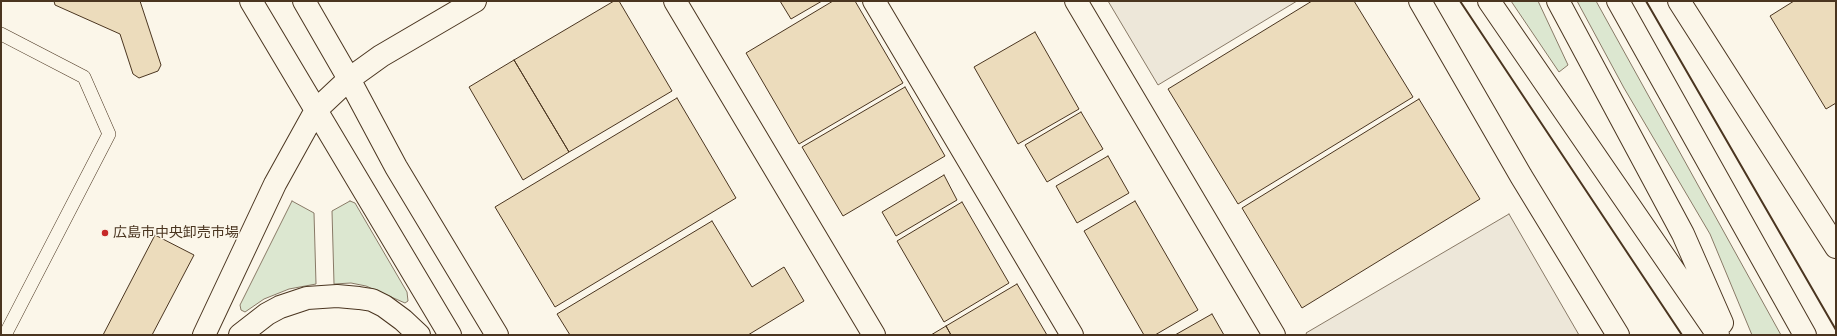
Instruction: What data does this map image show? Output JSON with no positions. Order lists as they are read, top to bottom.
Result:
{
  "places": ["広島市中央卸売市場"]
}
